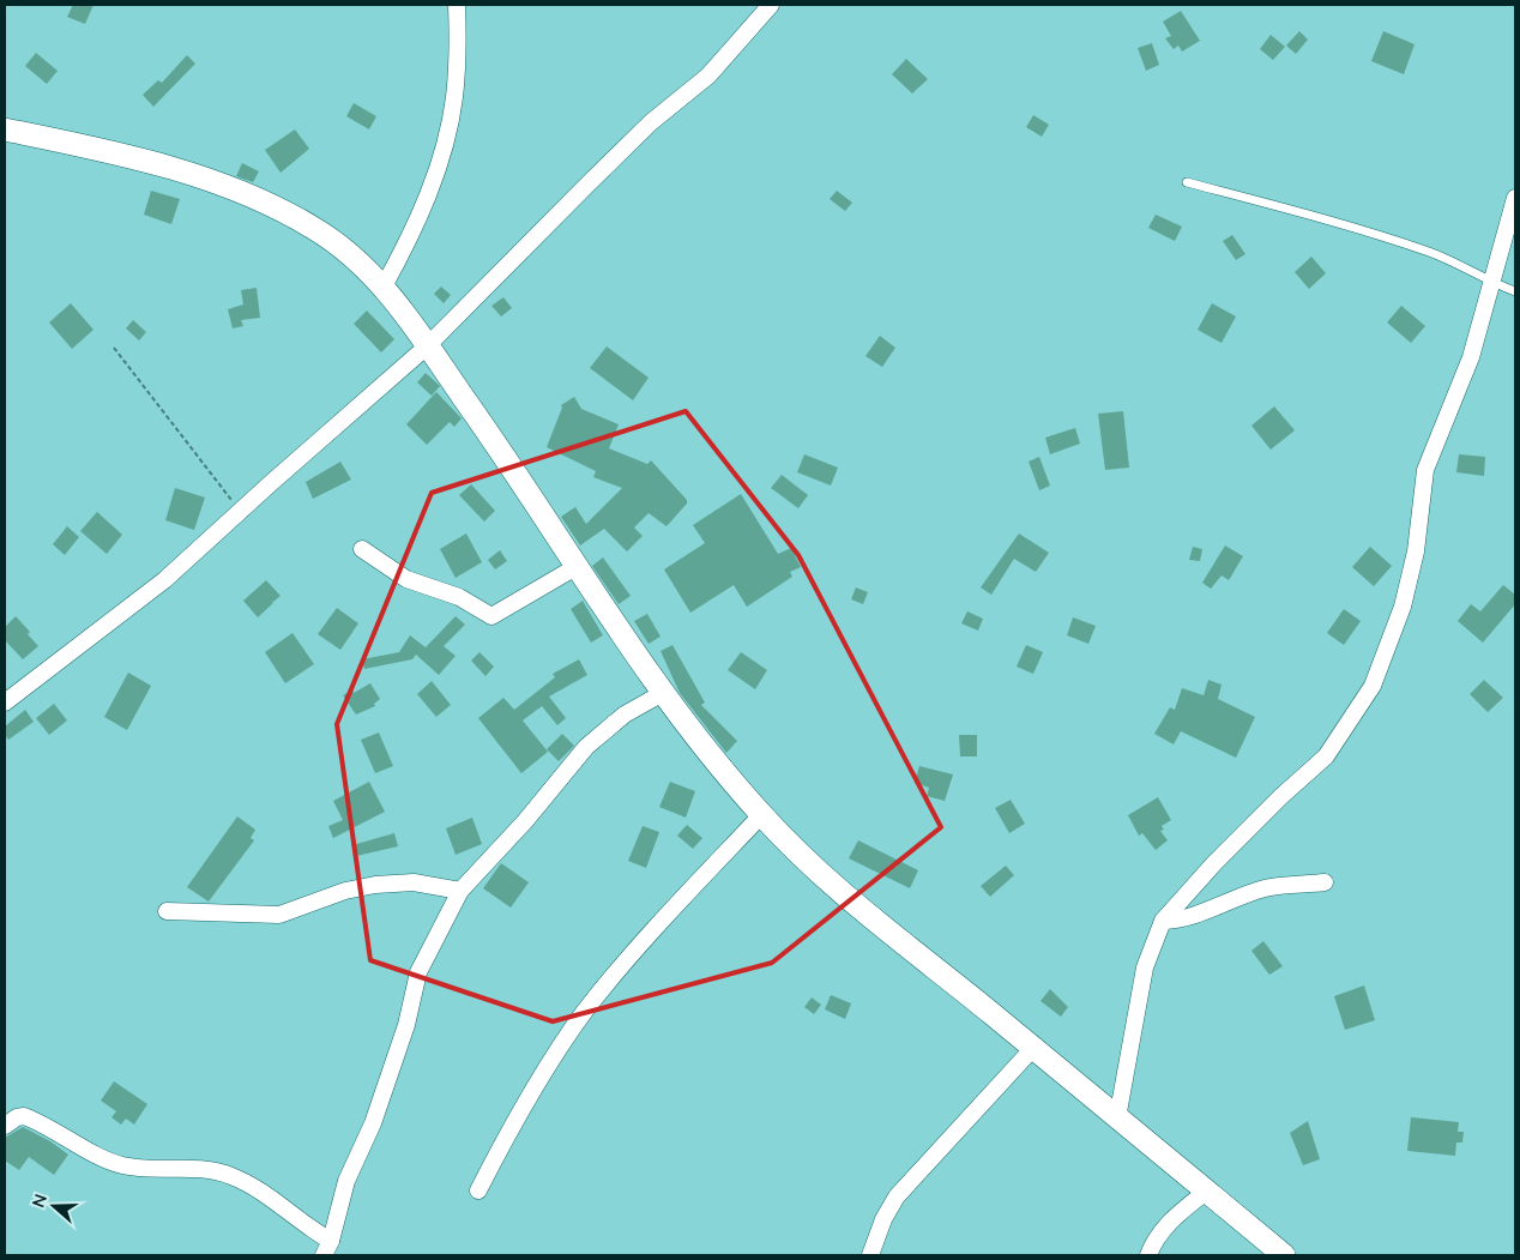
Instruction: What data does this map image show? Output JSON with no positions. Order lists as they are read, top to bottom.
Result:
{
  "north": "left"
}
